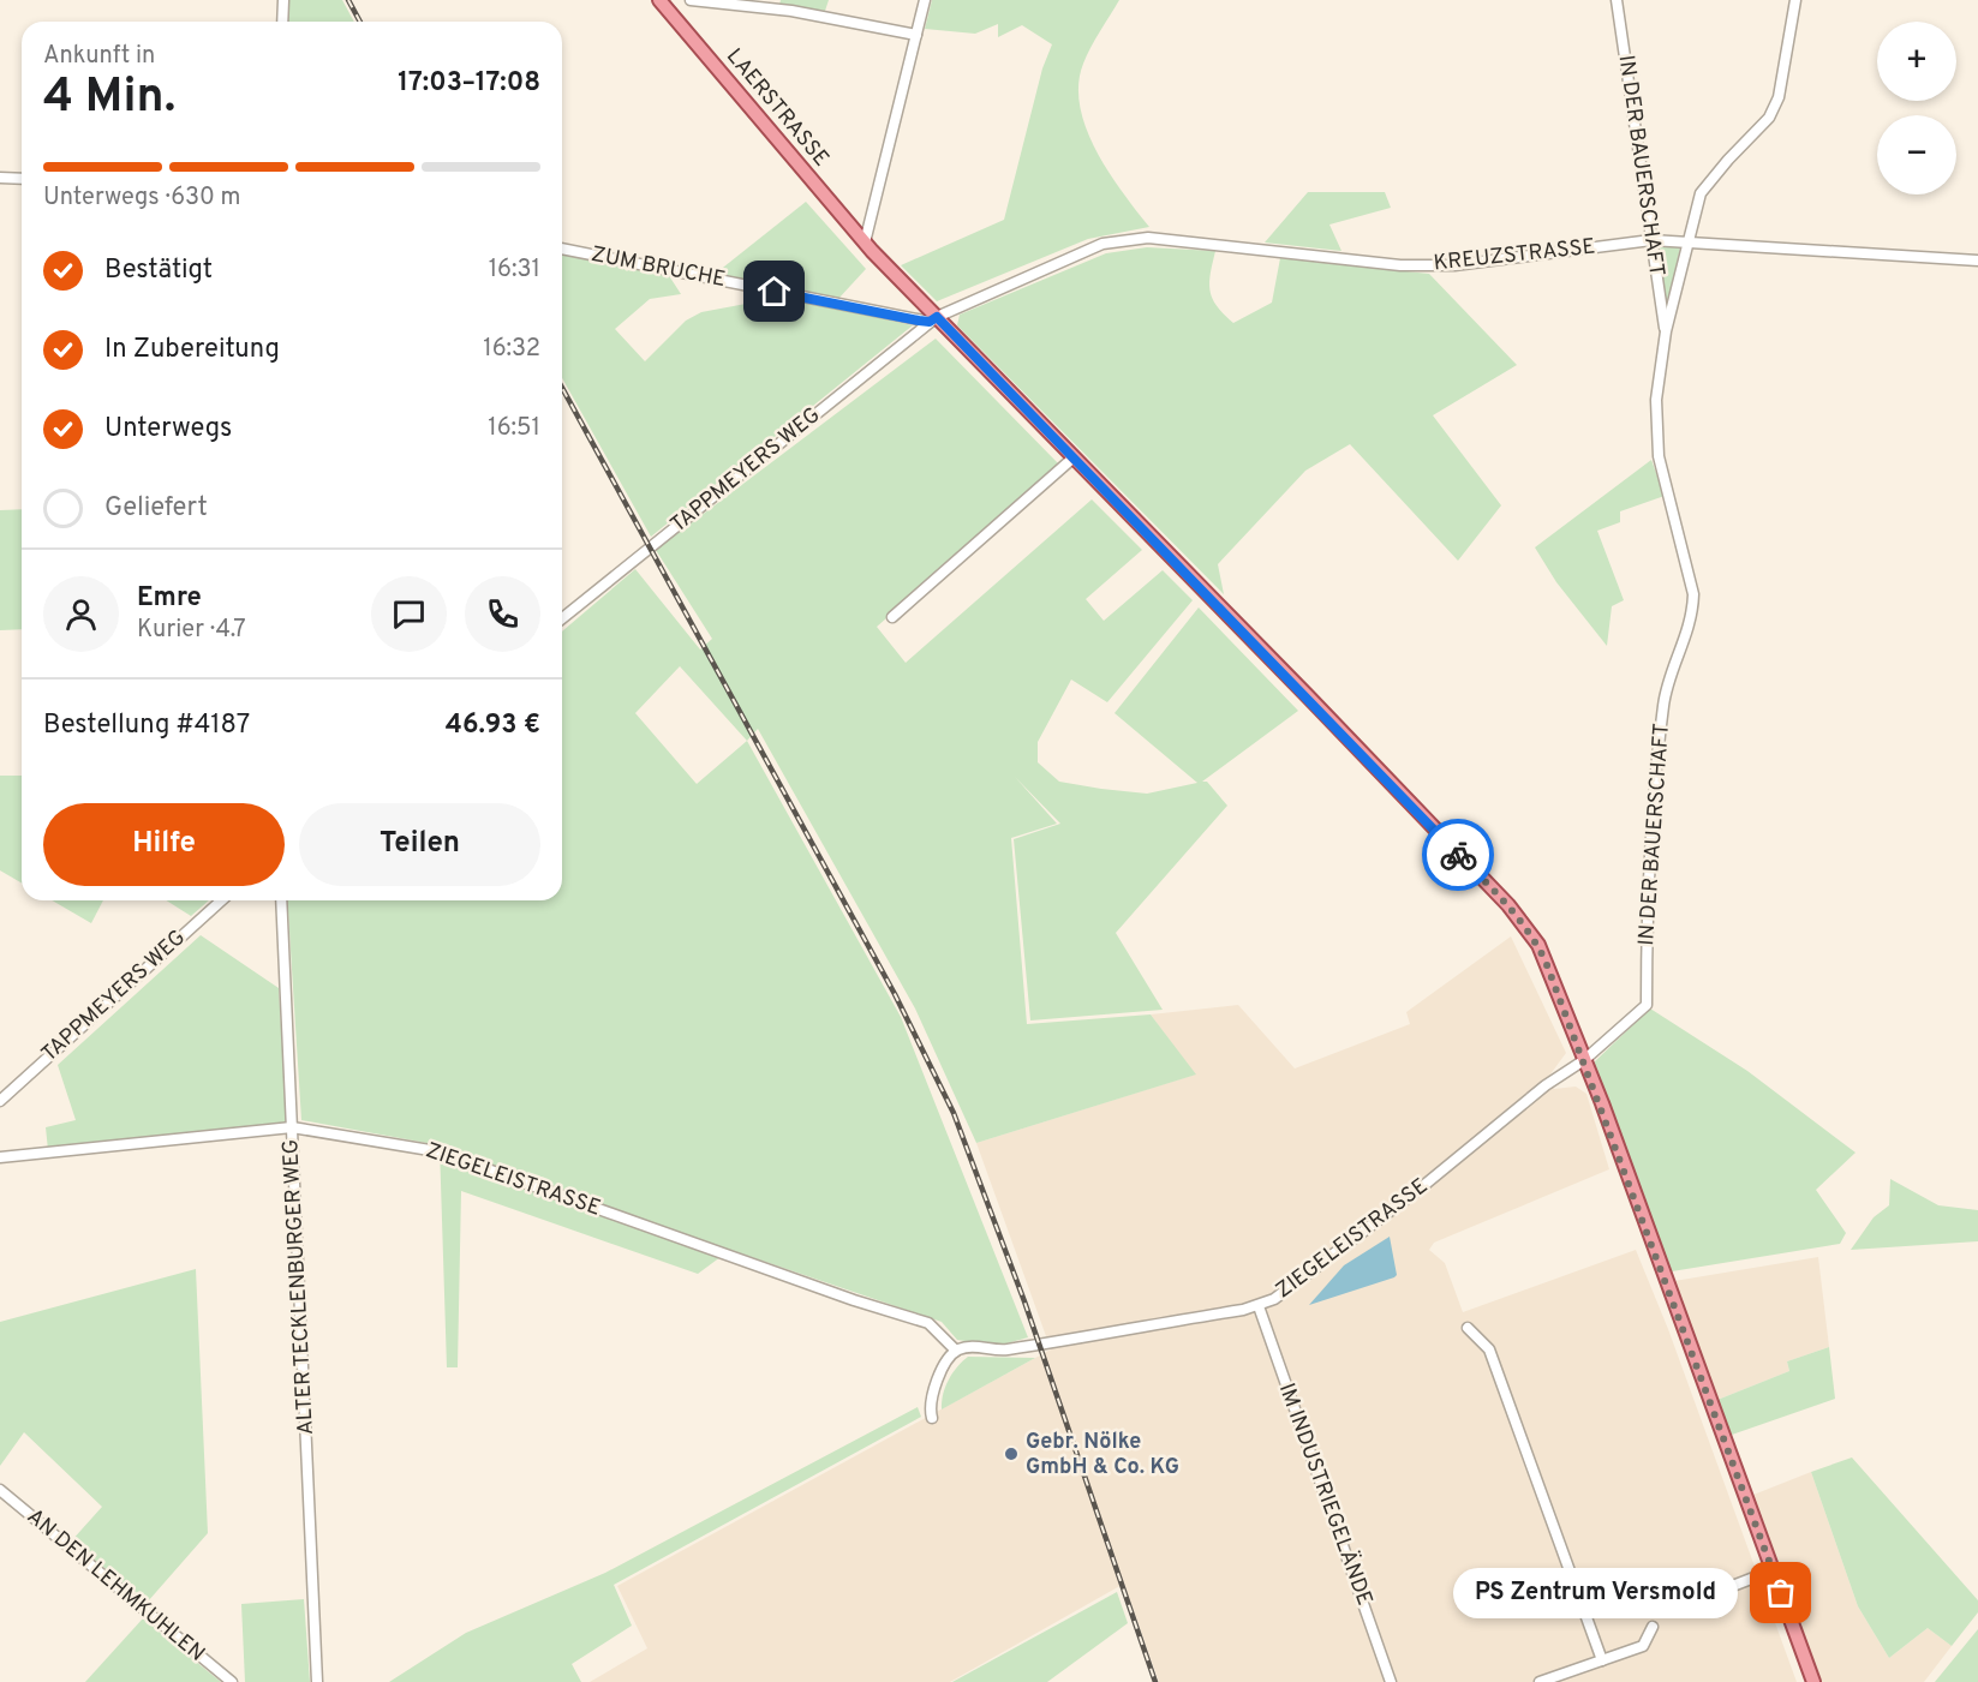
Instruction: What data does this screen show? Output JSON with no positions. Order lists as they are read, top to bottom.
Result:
{
  "streets": {
    "main road": ["LAERSTRASSE"],
    "street": [
      "IN DER BAUERSCHAFT",
      "KREUZSTRASSE",
      "ZUM BRUCHE",
      "TAPPMEYERS WEG",
      "ZIEGELEISTRASSE",
      "ALTER TECKLENBURGER WEG",
      "IM INDUSTRIEGELÄNDE",
      "AN DEN LEHMKUHLEN"
    ]
  },
  "crossings": [
    ["LAERSTRASSE", "IN DER BAUERSCHAFT"],
    ["LAERSTRASSE", "KREUZSTRASSE"],
    ["LAERSTRASSE", "ZUM BRUCHE"],
    ["LAERSTRASSE", "TAPPMEYERS WEG"],
    ["LAERSTRASSE", "ZIEGELEISTRASSE"],
    ["IN DER BAUERSCHAFT", "KREUZSTRASSE"],
    ["IN DER BAUERSCHAFT", "ZIEGELEISTRASSE"],
    ["KREUZSTRASSE", "ZUM BRUCHE"],
    ["KREUZSTRASSE", "TAPPMEYERS WEG"],
    ["ZUM BRUCHE", "TAPPMEYERS WEG"],
    ["ZIEGELEISTRASSE", "ALTER TECKLENBURGER WEG"],
    ["ZIEGELEISTRASSE", "IM INDUSTRIEGELÄNDE"]
  ],
  "places": ["Gebr. Nölke GmbH & Co. KG", "PS Zentrum Versmold"],
  "page": {
    "map_buttons": ["+", "−"],
    "heading": ["4 Min.", "Ankunft in", "17:03–17:08"],
    "panel": [
      "Emre",
      "Kurier · 4.7",
      "Bestellung #4187",
      "46.93 €"
    ],
    "bar": "Unterwegs · 630 m",
    "list": [
      ["Bestätigt", "16:31"],
      ["In Zubereitung", "16:32"],
      ["Unterwegs", "16:51"],
      "Geliefert"
    ],
    "buttons": ["Hilfe", "Teilen"],
    "bubble": "PS Zentrum Versmold"
  }
}
